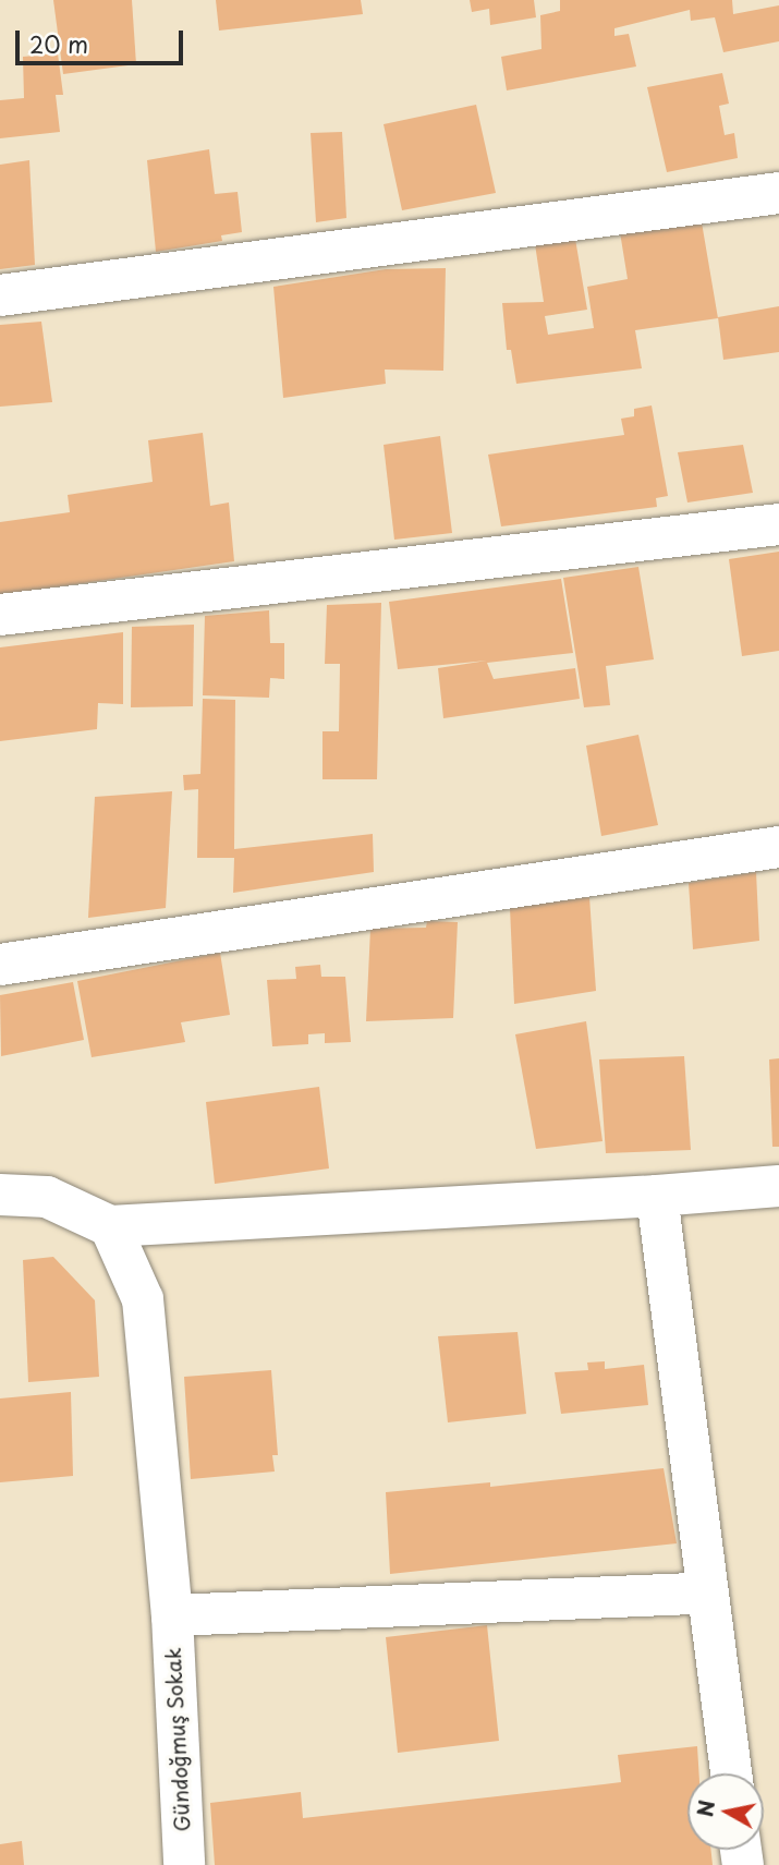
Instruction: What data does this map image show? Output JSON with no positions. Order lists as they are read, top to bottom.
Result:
{
  "streets": {
    "street": ["Gündoğmuş Sokak"]
  },
  "scale_bar": "20 m",
  "north": "left"
}
